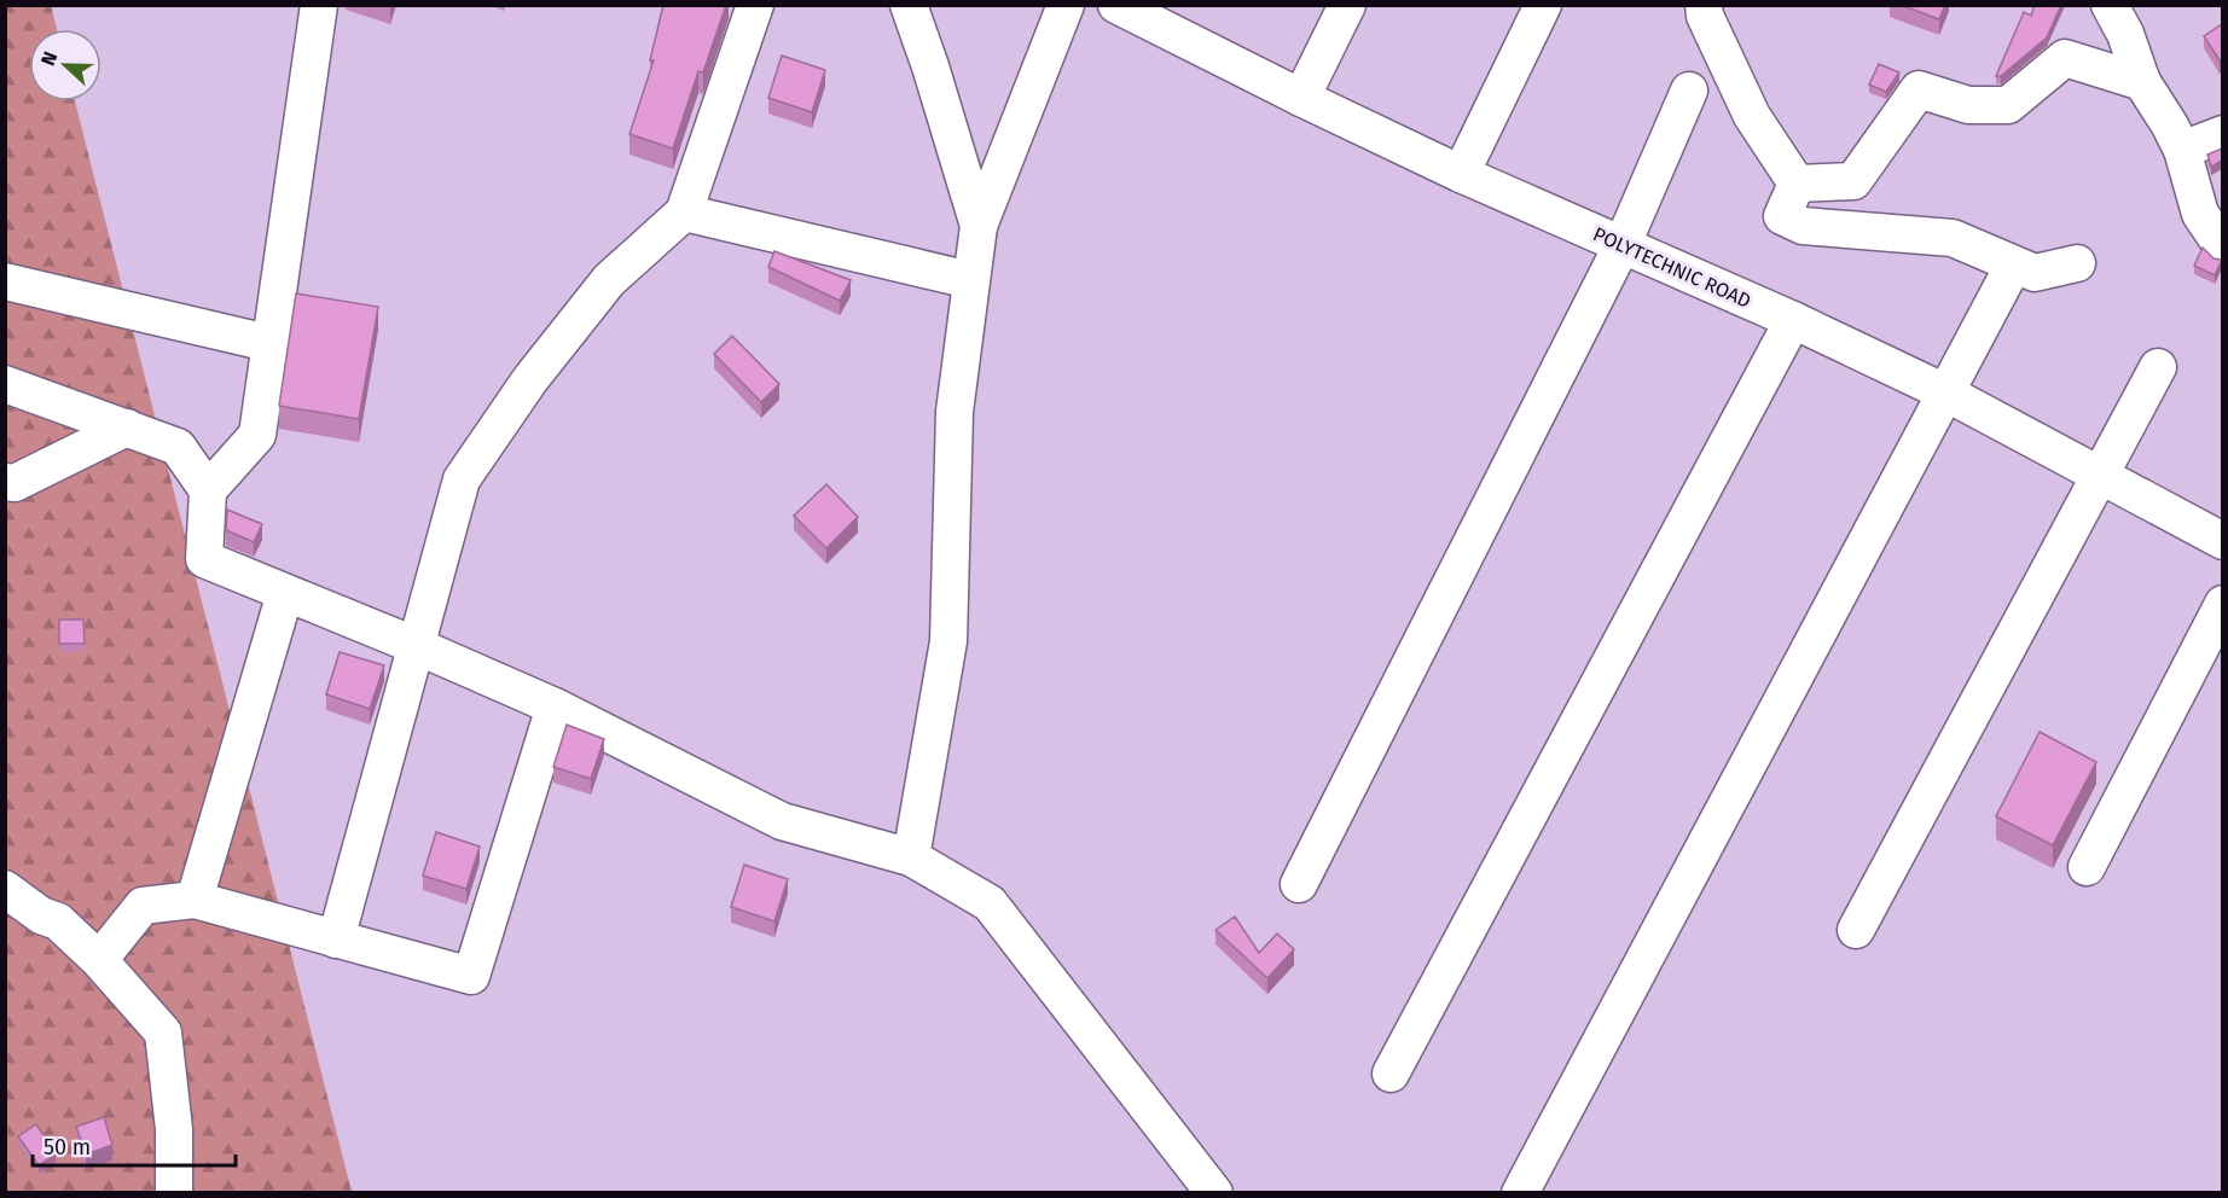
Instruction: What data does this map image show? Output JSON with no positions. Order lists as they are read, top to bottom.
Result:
{
  "streets": {
    "street": ["POLYTECHNIC ROAD"]
  },
  "scale_bar": "50 m",
  "north": "left"
}
